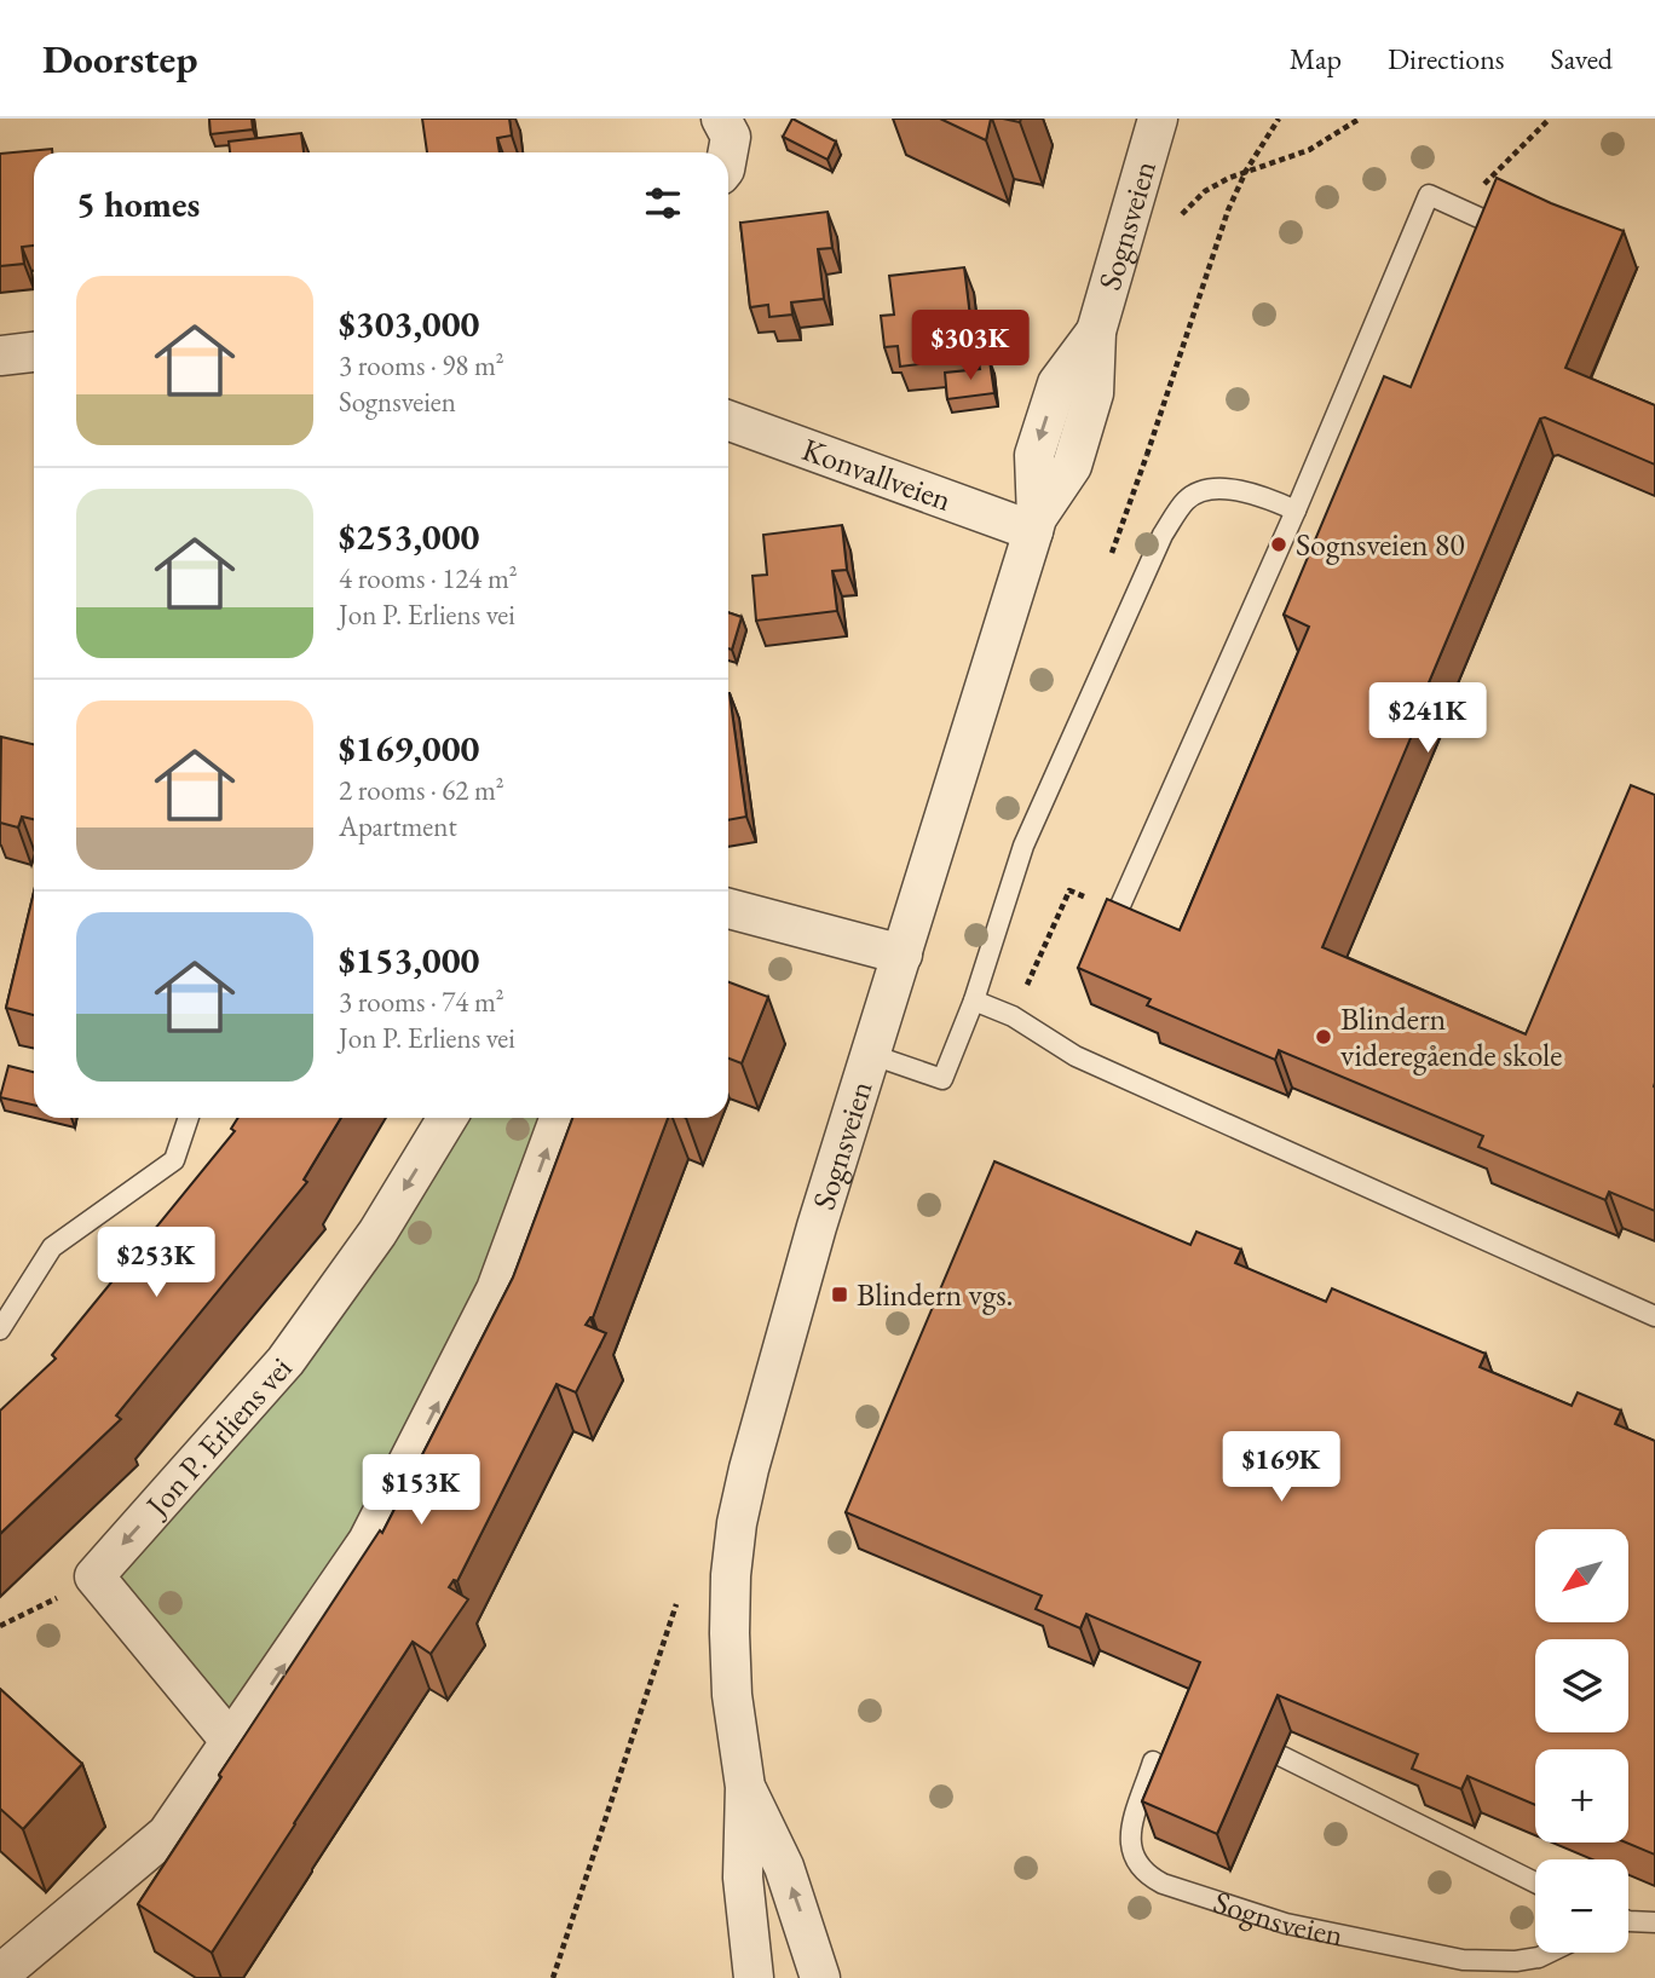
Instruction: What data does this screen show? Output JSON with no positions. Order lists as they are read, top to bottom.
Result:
{
  "streets": {
    "street": ["Sognsveien", "Konvallveien", "Jon P. Erliens vei"]
  },
  "crossings": [
    ["Sognsveien", "Konvallveien"]
  ],
  "places": {
    "other": ["Sognsveien 80", "Blindern videregående skole"],
    "transit": ["Blindern vgs."]
  },
  "north": "bottom left",
  "page": {
    "header": "Doorstep",
    "nav": ["Map", "Directions", "Saved"],
    "heading": "5 homes",
    "list": [
      {
        "name": "$303,000",
        "note": "3 rooms · 98 m² · Sognsveien"
      },
      {
        "name": "$253,000",
        "note": "4 rooms · 124 m² · Jon P. Erliens vei"
      },
      {
        "name": "$169,000",
        "note": "2 rooms · 62 m² · Apartment"
      },
      {
        "name": "$153,000",
        "note": "3 rooms · 74 m² · Jon P. Erliens vei"
      }
    ],
    "price": [
      "$303K",
      "$241K",
      "$253K",
      "$169K",
      "$153K"
    ],
    "map_buttons": ["+", "−"]
  }
}
